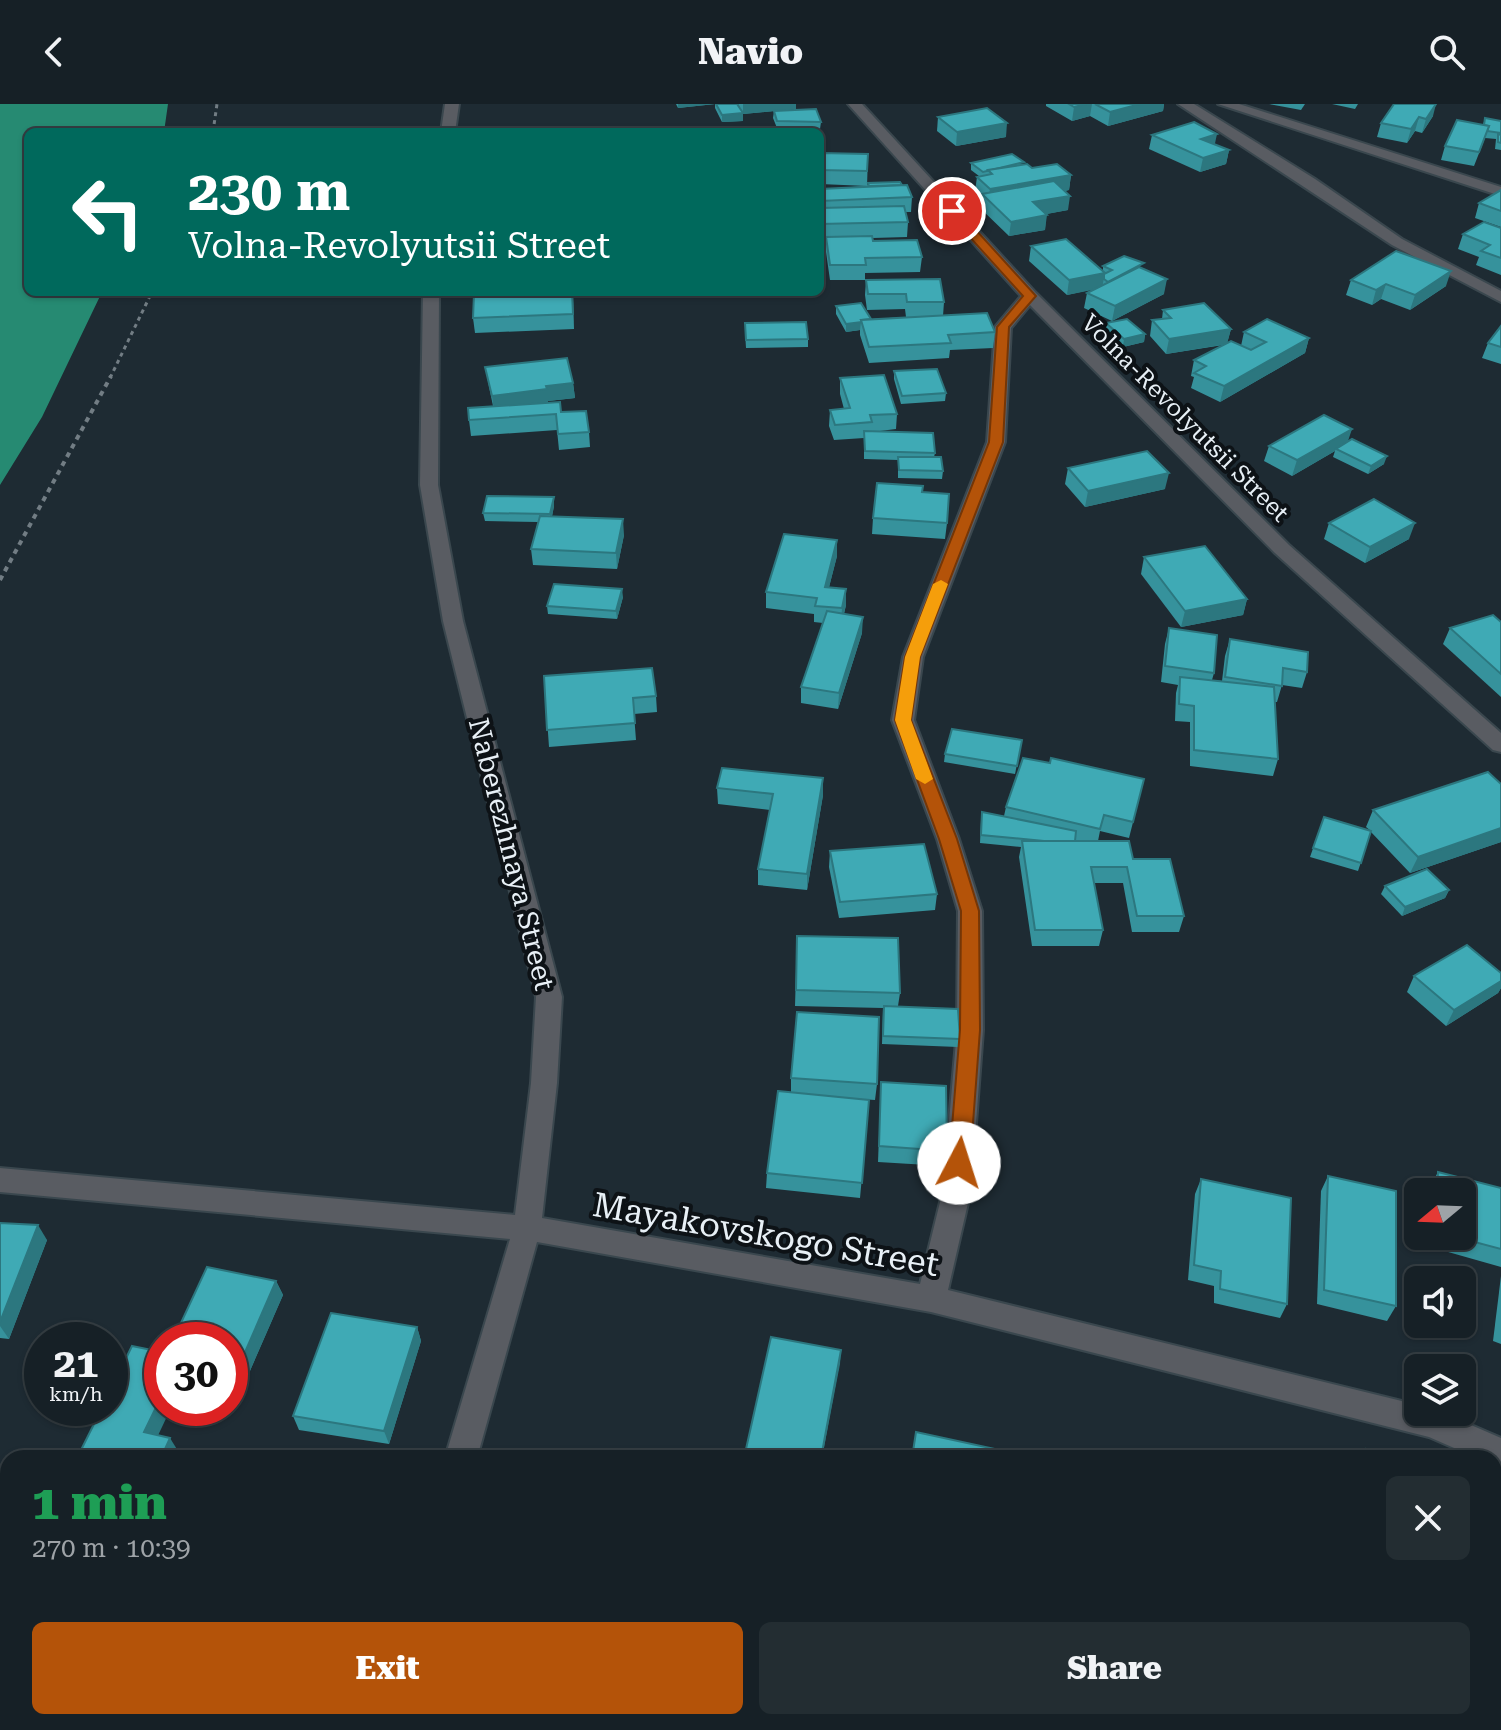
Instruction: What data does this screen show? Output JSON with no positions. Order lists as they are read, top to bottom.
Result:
{
  "streets": {
    "street": ["Volna-Revolyutsii Street", "Naberezhnaya Street", "Mayakovskogo Street"]
  },
  "crossings": [
    ["Naberezhnaya Street", "Mayakovskogo Street"]
  ],
  "north": "left",
  "page": {
    "header": "Navio",
    "turn": ["230 m", "Volna-Revolyutsii Street"],
    "speed": "21 km/h",
    "limit": "30",
    "heading": ["1 min", "270 m · 10:39"],
    "buttons": ["Exit", "Share"]
  }
}
